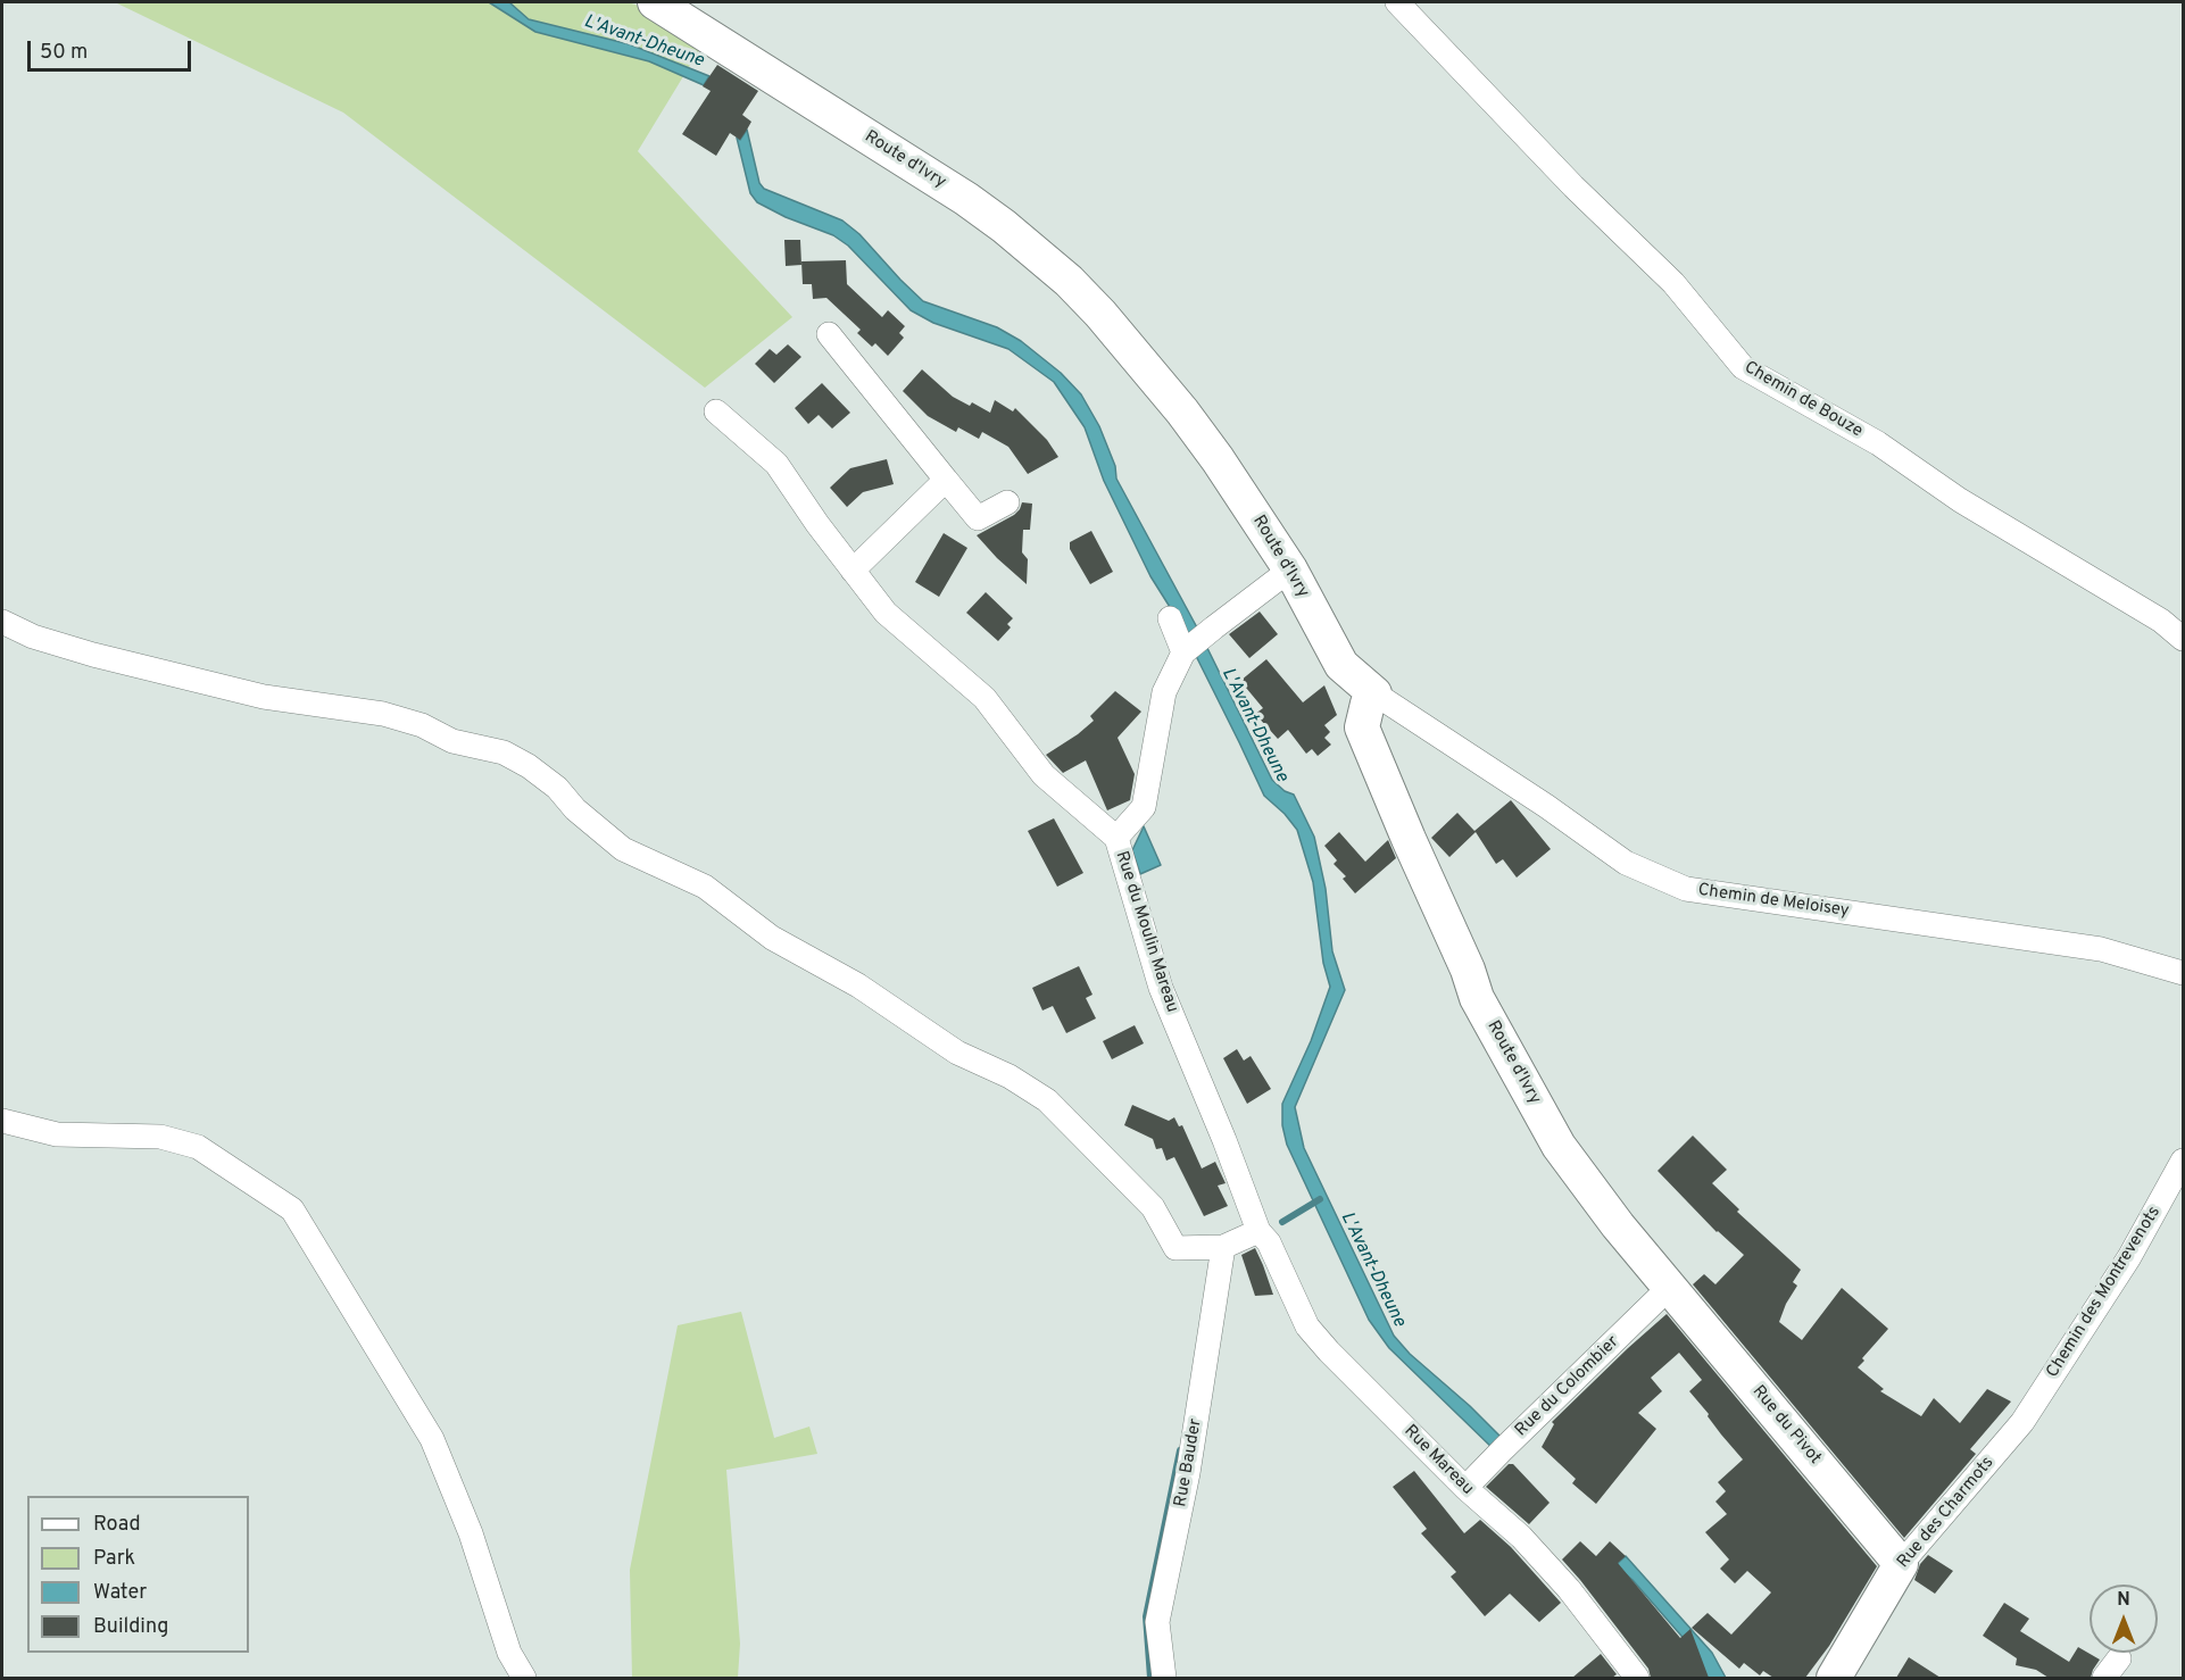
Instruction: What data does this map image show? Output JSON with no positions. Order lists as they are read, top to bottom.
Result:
{
  "streets": {
    "main road": ["Route d'Ivry", "Rue du Pivot", "Rue des Charmots"],
    "street": [
      "Chemin de Bouze",
      "Chemin de Meloisey",
      "Rue du Moulin Mareau",
      "Chemin des Montrevenots",
      "Rue du Colombier",
      "Rue Mareau",
      "Rue Bauder"
    ]
  },
  "crossings": [
    ["Route d'Ivry", "Chemin de Meloisey"],
    ["Route d'Ivry", "Rue du Colombier"],
    ["Route d'Ivry", "Rue du Pivot"],
    ["Rue du Moulin Mareau", "Rue Mareau"],
    ["Chemin des Montrevenots", "Rue des Charmots"],
    ["Rue du Colombier", "Rue du Pivot"],
    ["Rue du Colombier", "Rue Mareau"],
    ["Rue du Pivot", "Rue des Charmots"]
  ],
  "water": ["L'Avant-Dheune"],
  "legend": [
    "Road",
    "Park",
    "Water",
    "Building"
  ],
  "scale_bar": "50 m",
  "north": "top"
}
